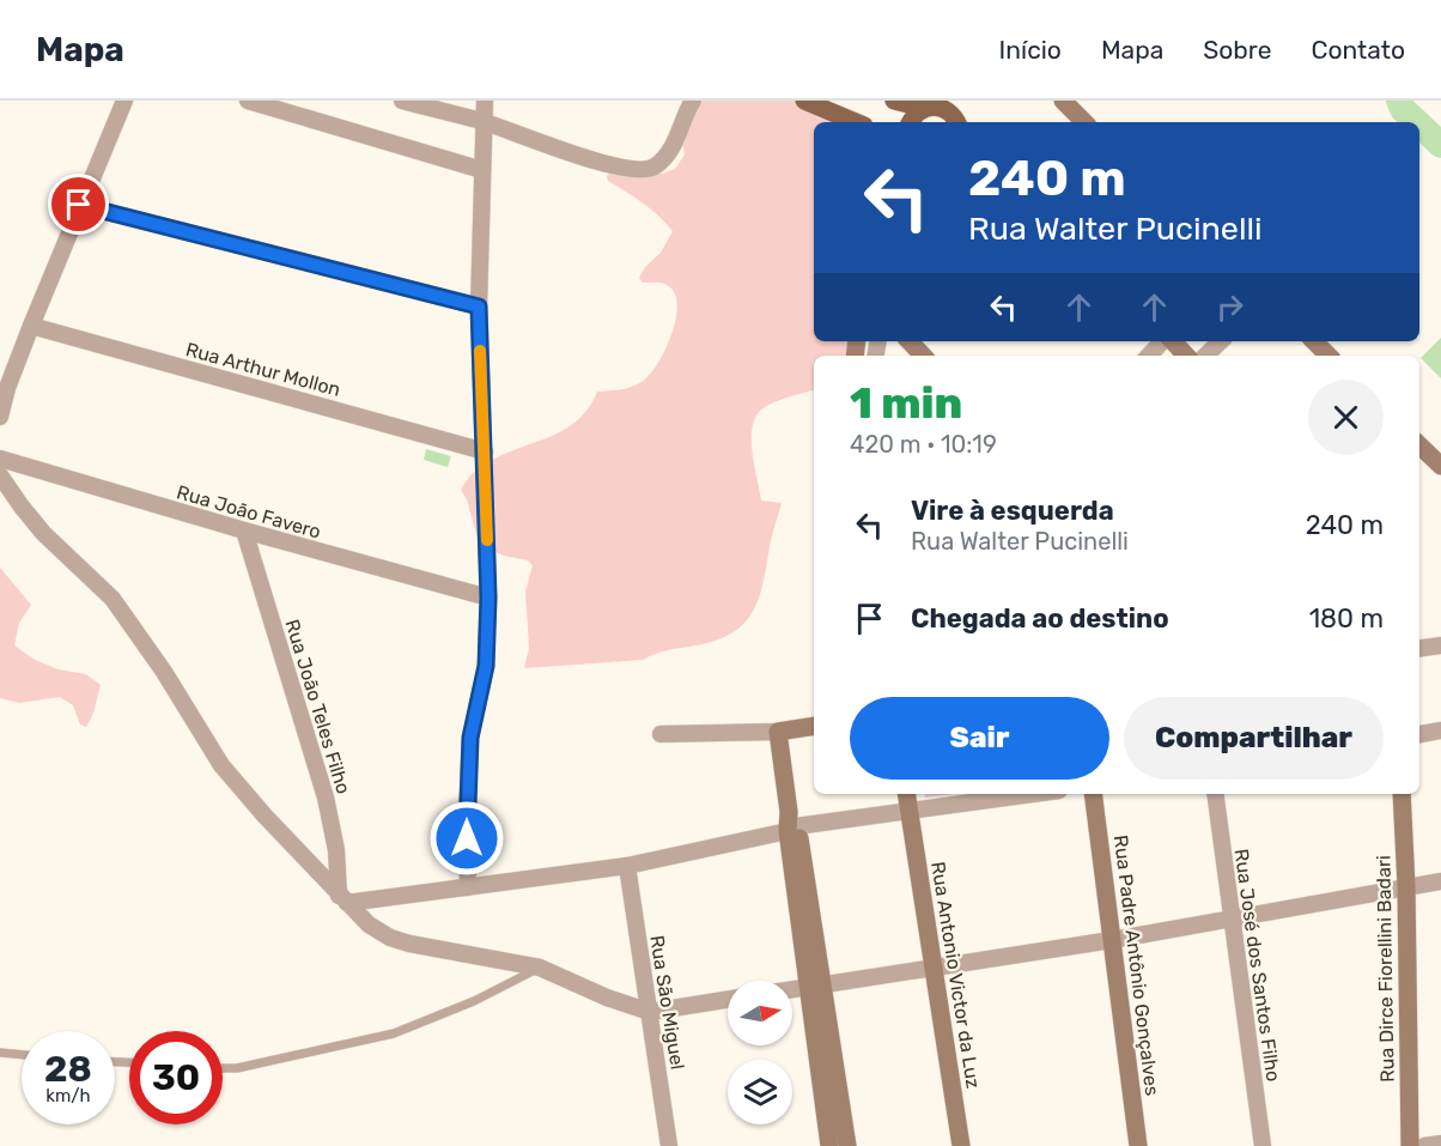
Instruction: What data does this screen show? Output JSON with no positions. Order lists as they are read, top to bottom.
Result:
{
  "streets": {
    "street": [
      "Rua Arthur Mollon",
      "Rua João Favero",
      "Rua João Teles Filho",
      "Rua Padre Antônio Gonçalves",
      "Rua José dos Santos Filho",
      "Rua Dirce Fiorellini Badari",
      "Rua Antonio Victor da Luz",
      "Rua São Miguel"
    ]
  },
  "crossings": [
    ["Rua João Favero", "Rua João Teles Filho"]
  ],
  "north": "right",
  "page": {
    "header": "Mapa",
    "nav": [
      "Início",
      "Mapa",
      "Sobre",
      "Contato"
    ],
    "turn": ["240 m", "Rua Walter Pucinelli"],
    "heading": ["1 min", "420 m · 10:19"],
    "list": [
      {
        "name": "Vire à esquerda",
        "note": "Rua Walter Pucinelli",
        "value": "240 m"
      },
      {
        "name": "Chegada ao destino",
        "value": "180 m"
      }
    ],
    "buttons": ["Sair", "Compartilhar"],
    "speed": "28 km/h",
    "limit": "30"
  }
}
